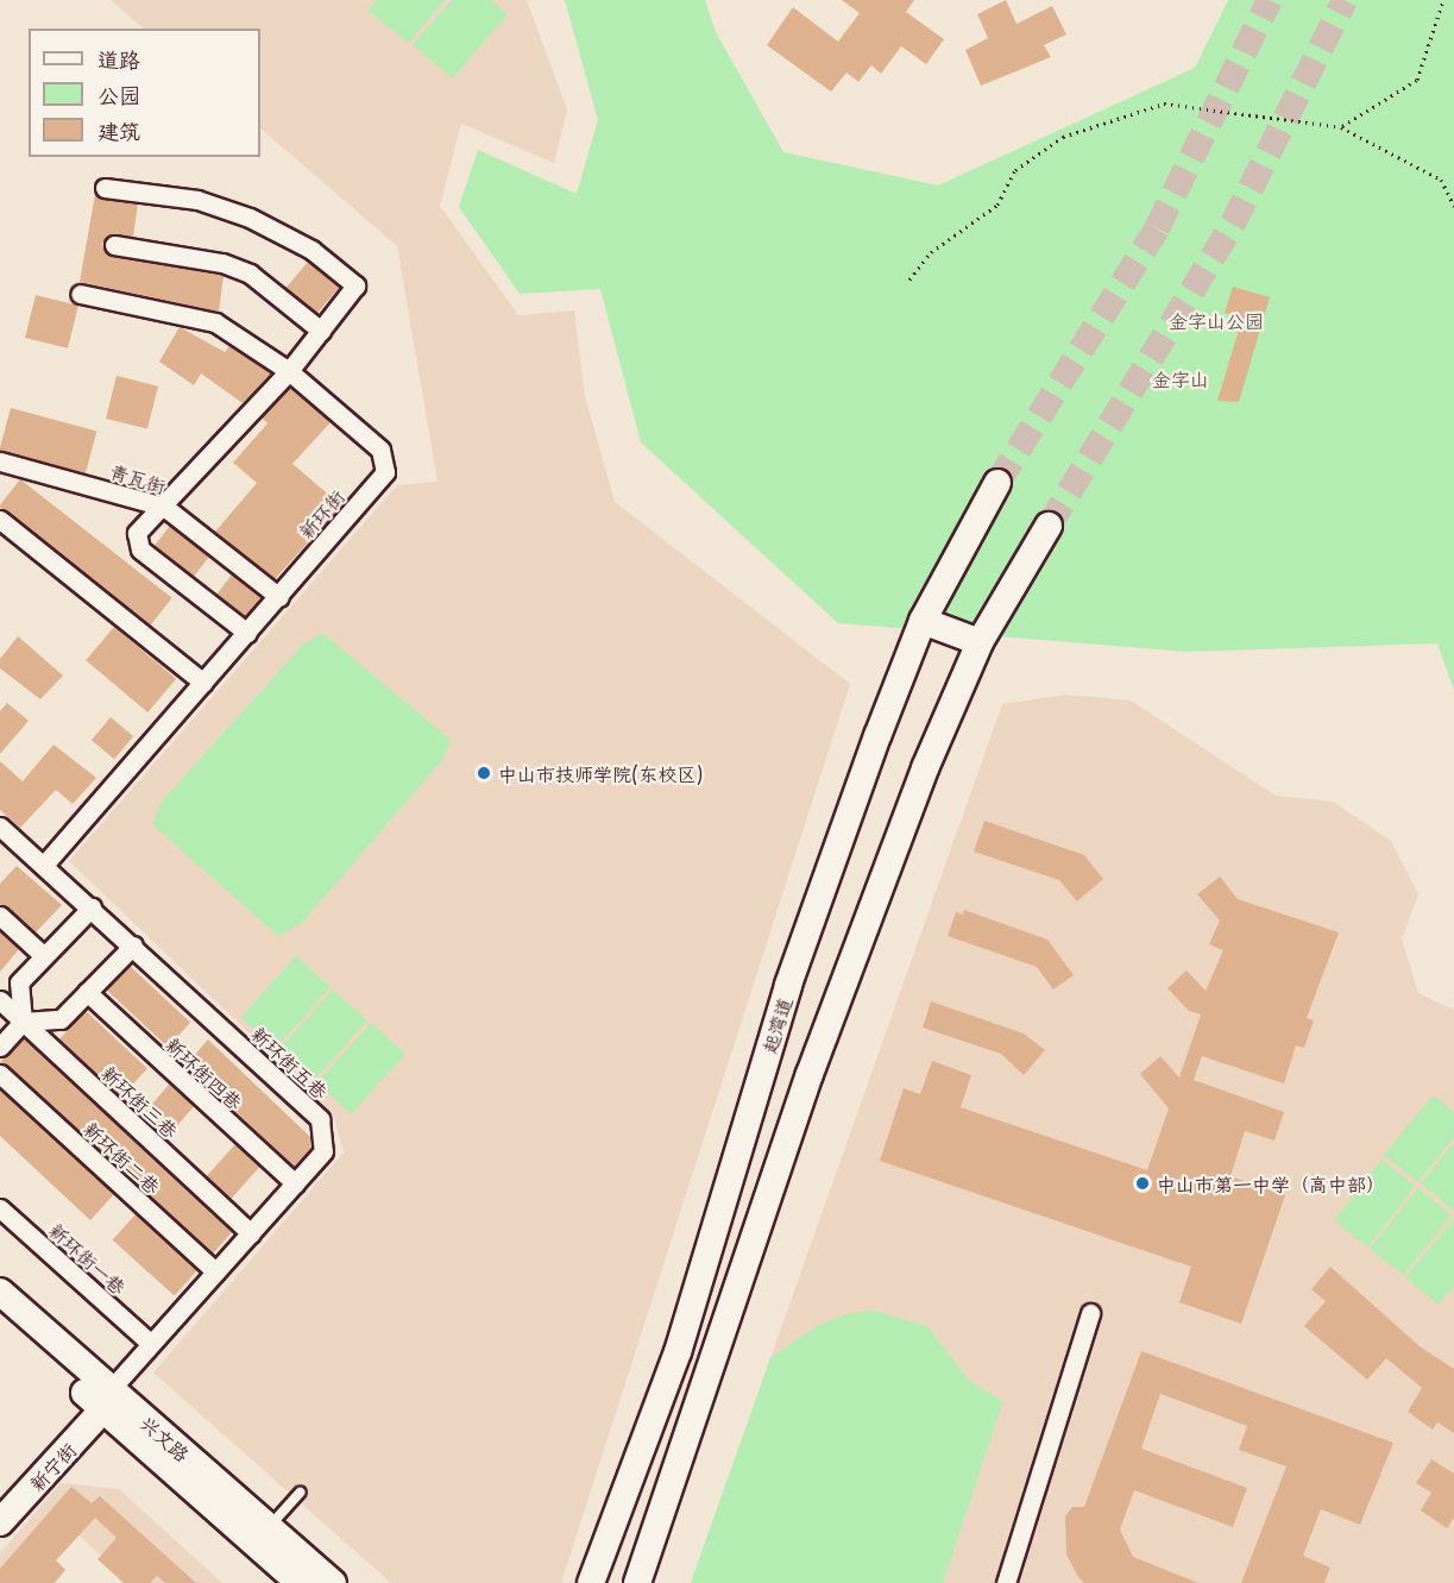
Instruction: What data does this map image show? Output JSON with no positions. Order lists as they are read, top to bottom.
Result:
{
  "streets": {
    "main road": ["起湾道", "兴文路", "新宁街"],
    "street": [
      "青瓦街",
      "新环街",
      "新环街五巷",
      "新环街四巷",
      "新环街三巷",
      "新环街二巷",
      "新环街一巷"
    ]
  },
  "crossings": [
    ["青瓦街", "新环街"],
    ["新环街", "新环街五巷"],
    ["新环街五巷", "新环街四巷"],
    ["新环街五巷", "新环街三巷"],
    ["新环街五巷", "新环街二巷"],
    ["新环街五巷", "新环街一巷"],
    ["新环街五巷", "兴文路"],
    ["新环街五巷", "新宁街"],
    ["兴文路", "新宁街"]
  ],
  "parks": ["金字山公园", "金字山"],
  "places": ["中山市技师学院(东校区)", "中山市第一中学（高中部）"],
  "legend": ["道路", "公园", "建筑"]
}
